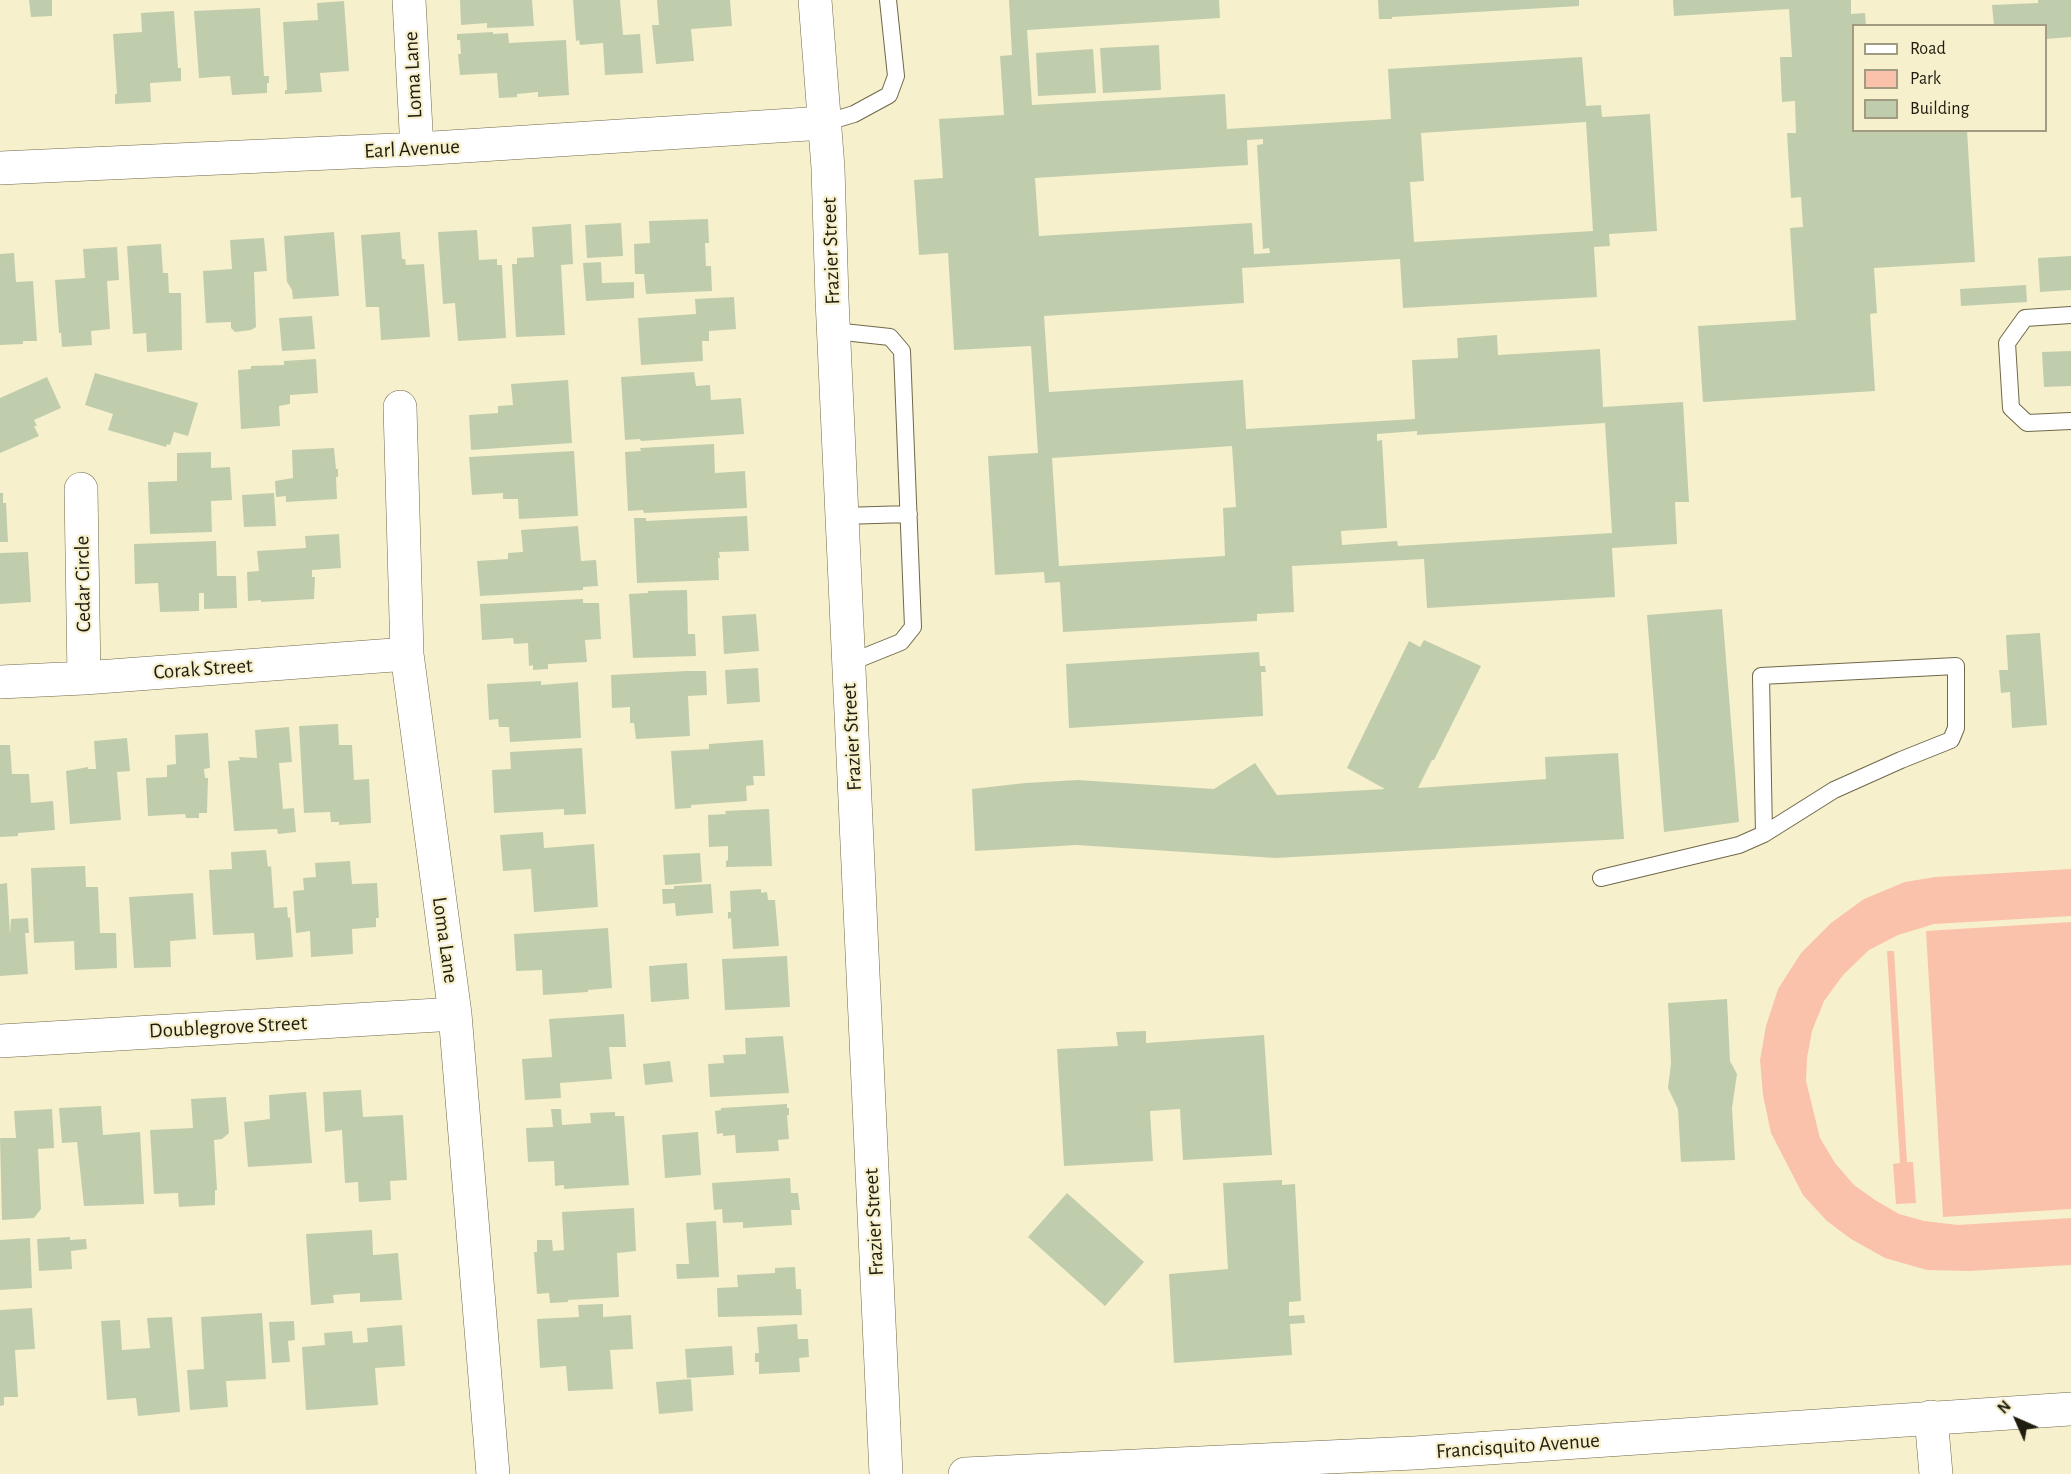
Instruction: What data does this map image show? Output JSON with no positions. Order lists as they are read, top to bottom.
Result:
{
  "streets": {
    "street": [
      "Loma Lane",
      "Earl Avenue",
      "Frazier Street",
      "Cedar Circle",
      "Corak Street",
      "Doublegrove Street",
      "Francisquito Avenue"
    ]
  },
  "crossings": [
    ["Loma Lane", "Earl Avenue"],
    ["Loma Lane", "Corak Street"],
    ["Loma Lane", "Doublegrove Street"],
    ["Earl Avenue", "Frazier Street"],
    ["Cedar Circle", "Corak Street"]
  ],
  "legend": ["Road", "Park", "Building"],
  "north": "top left"
}
